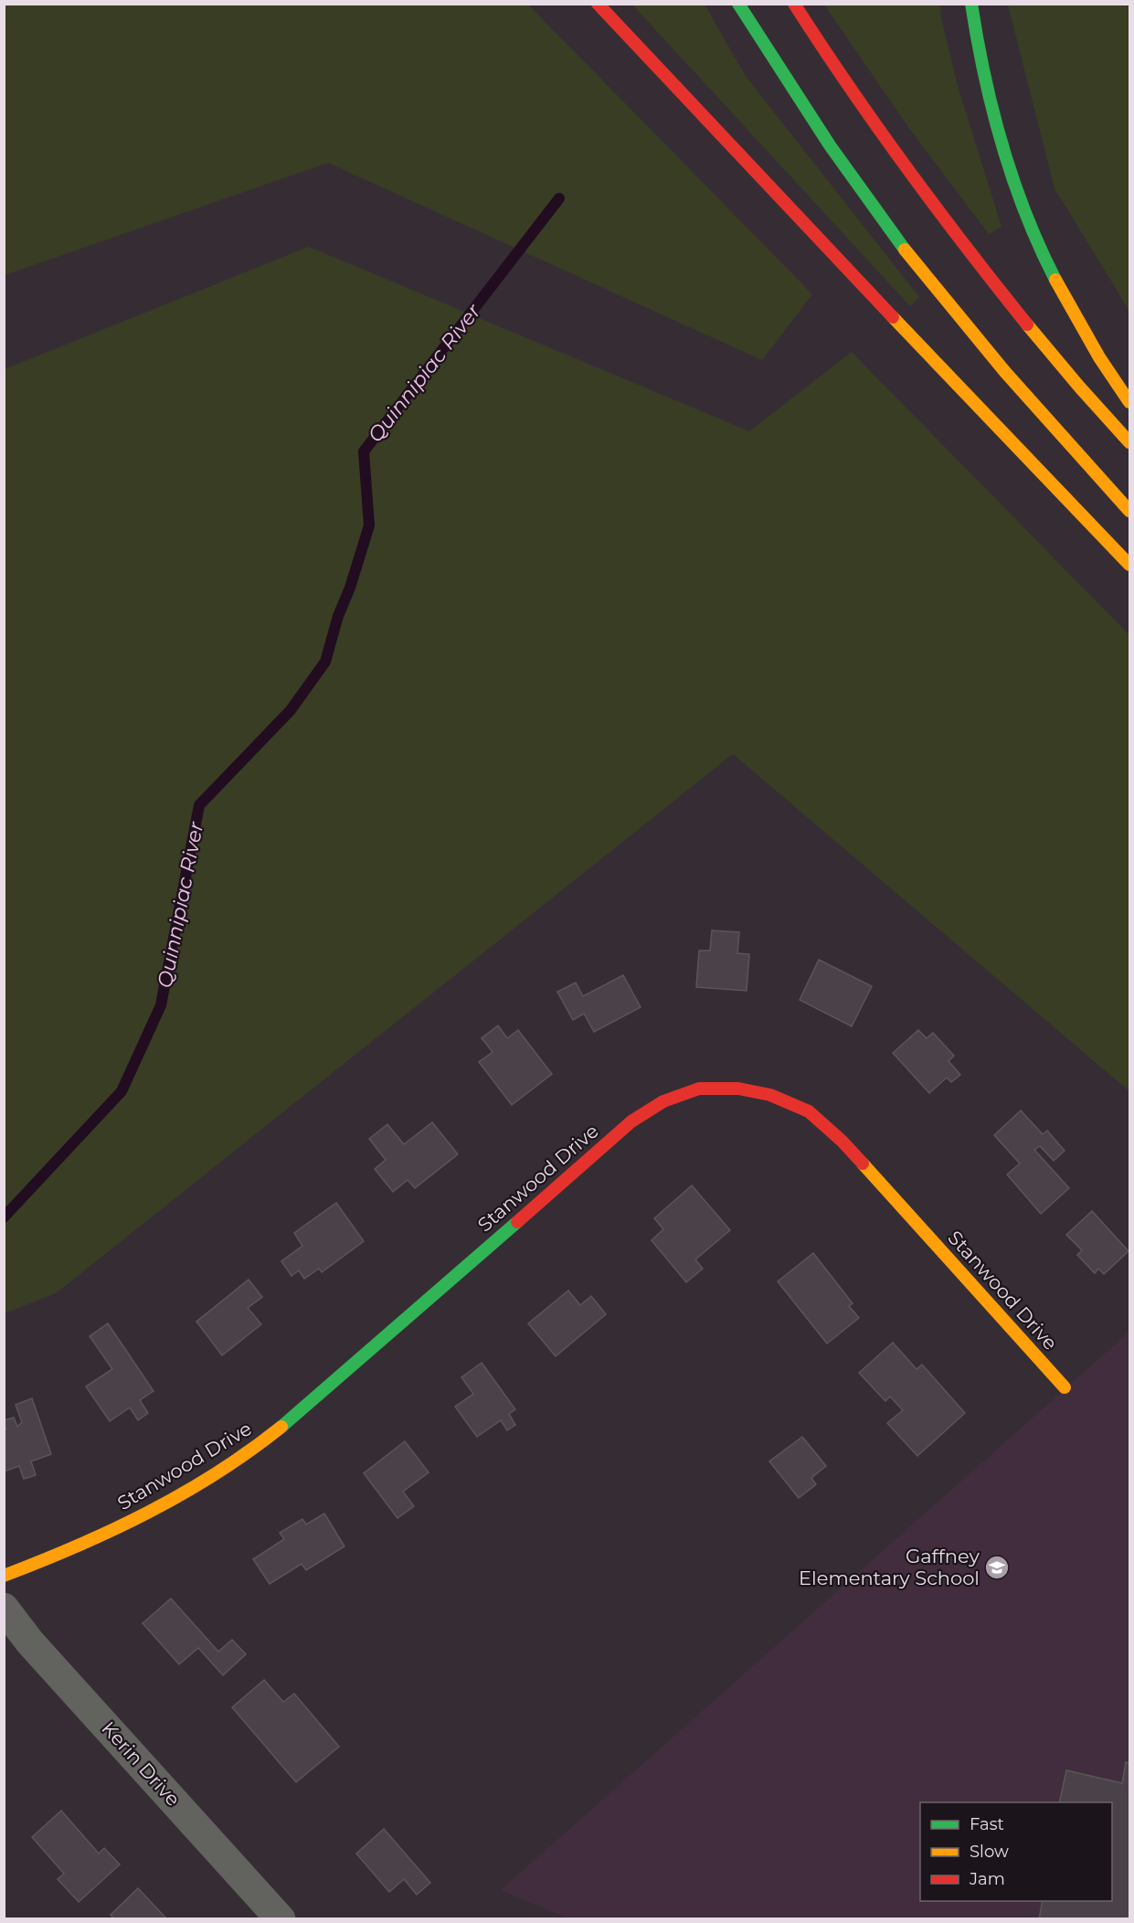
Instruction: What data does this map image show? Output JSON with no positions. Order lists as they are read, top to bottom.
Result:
{
  "streets": {
    "main road": ["Stanwood Drive"],
    "street": ["Kerin Drive"]
  },
  "water": ["Quinnipiac River"],
  "places": {
    "school or university": ["Gaffney Elementary School"]
  },
  "legend": ["Fast", "Slow", "Jam"]
}
